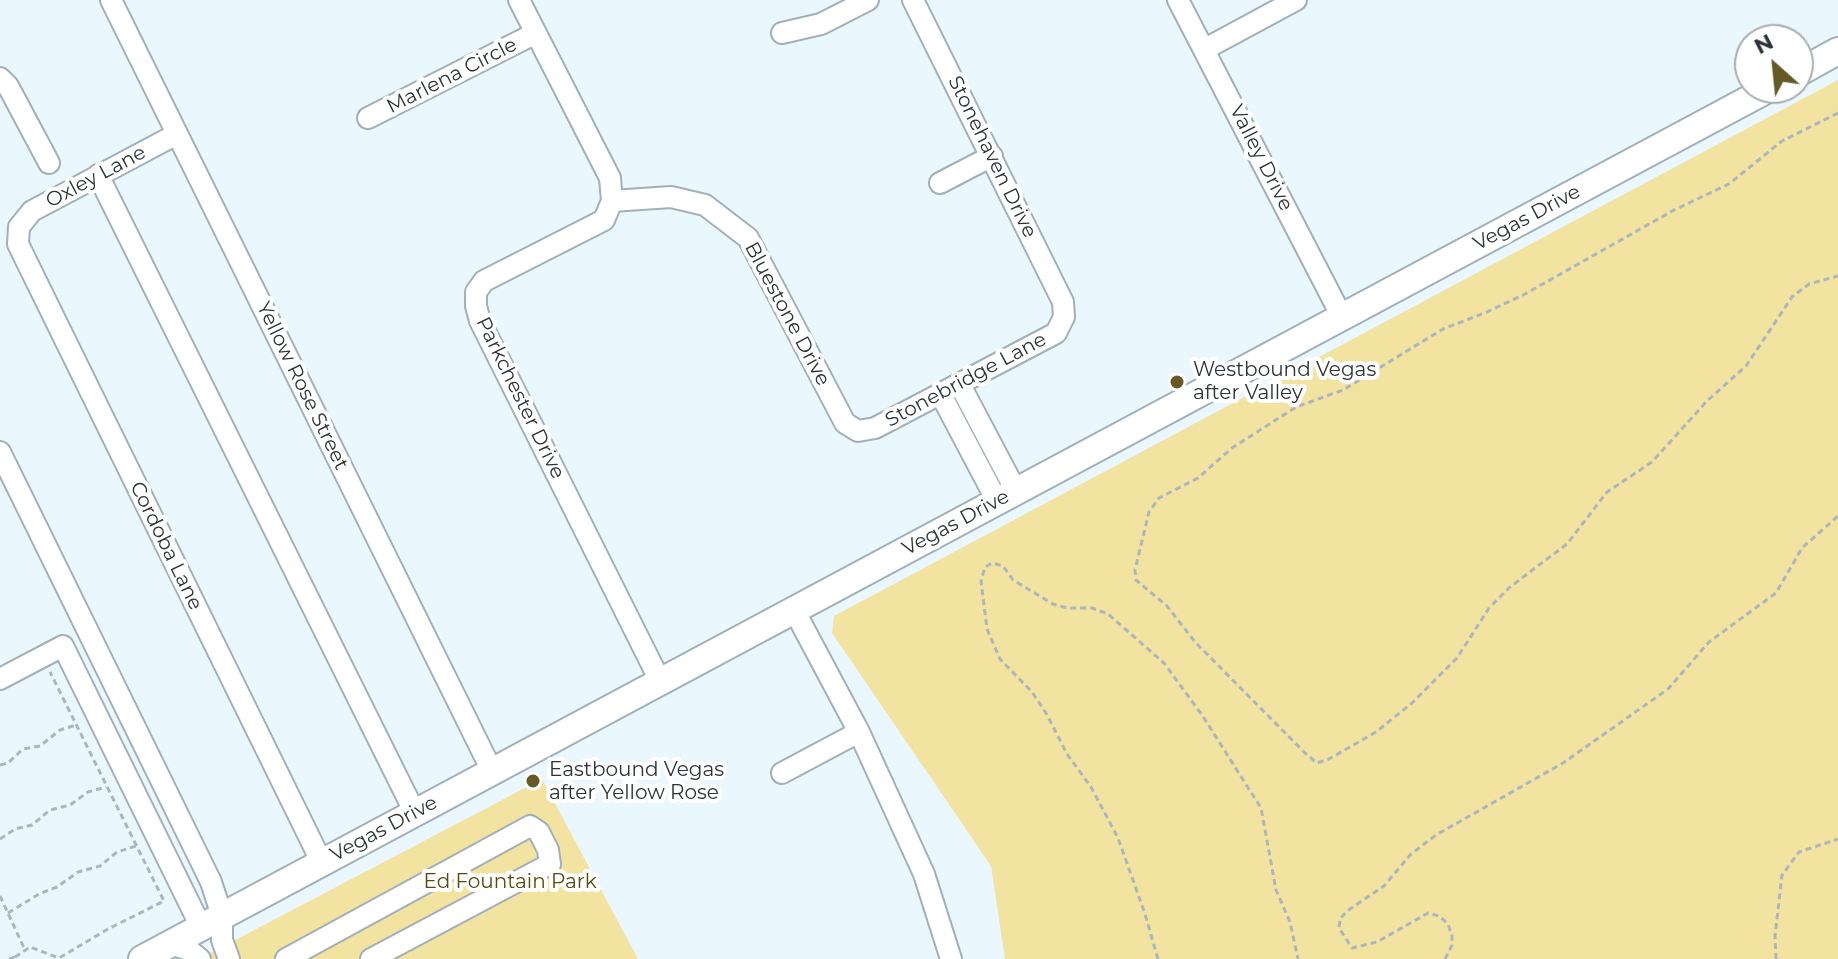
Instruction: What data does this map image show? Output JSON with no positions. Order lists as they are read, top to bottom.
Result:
{
  "streets": {
    "main road": ["Vegas Drive"],
    "street": [
      "Marlena Circle",
      "Stonehaven Drive",
      "Valley Drive",
      "Oxley Lane",
      "Bluestone Drive",
      "Stonebridge Lane",
      "Yellow Rose Street",
      "Parkchester Drive",
      "Cordoba Lane"
    ]
  },
  "crossings": [
    ["Stonehaven Drive", "Stonebridge Lane"],
    ["Valley Drive", "Vegas Drive"],
    ["Oxley Lane", "Yellow Rose Street"],
    ["Oxley Lane", "Cordoba Lane"],
    ["Vegas Drive", "Yellow Rose Street"],
    ["Vegas Drive", "Parkchester Drive"],
    ["Vegas Drive", "Cordoba Lane"],
    ["Bluestone Drive", "Stonebridge Lane"],
    ["Bluestone Drive", "Parkchester Drive"]
  ],
  "parks": ["Ed Fountain Park"],
  "places": ["Westbound Vegas after Valley", "Eastbound Vegas after Yellow Rose"],
  "north": "top left"
}
